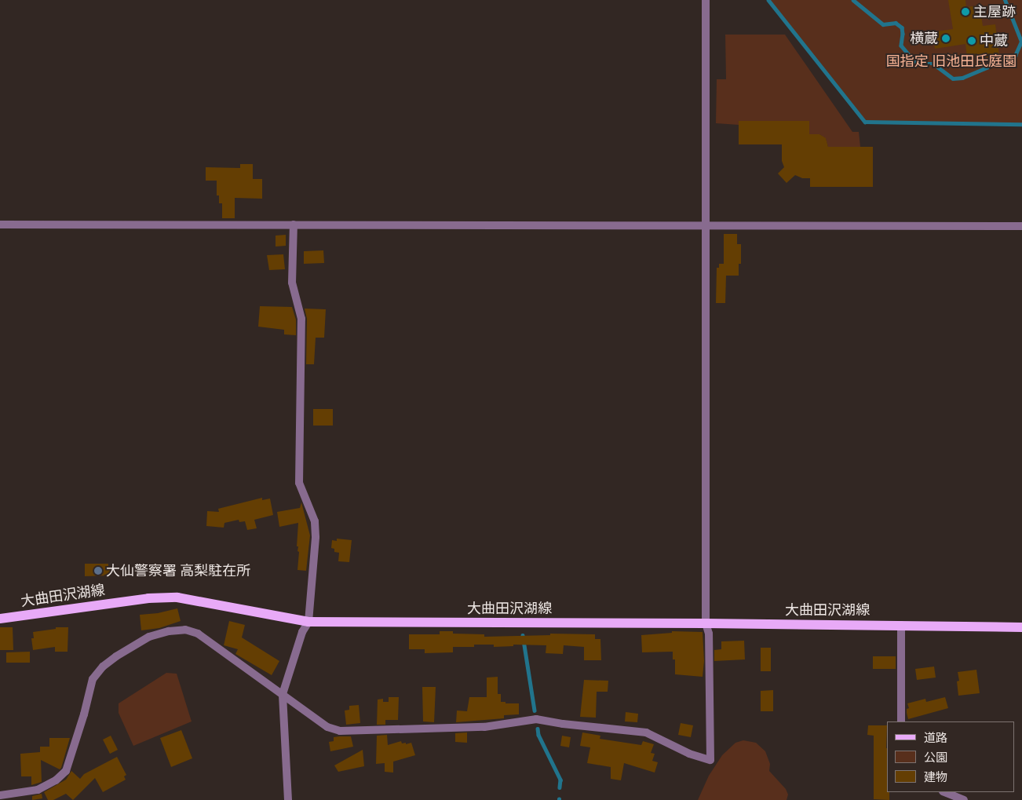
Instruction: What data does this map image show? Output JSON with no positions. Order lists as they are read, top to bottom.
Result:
{
  "streets": {
    "main road": ["大曲田沢湖線"]
  },
  "parks": ["国指定 旧池田氏庭園"],
  "places": [
    "主屋跡",
    "横蔵",
    "中蔵",
    "大仙警察署 高梨駐在所"
  ],
  "legend": ["道路", "公園", "建物"]
}
